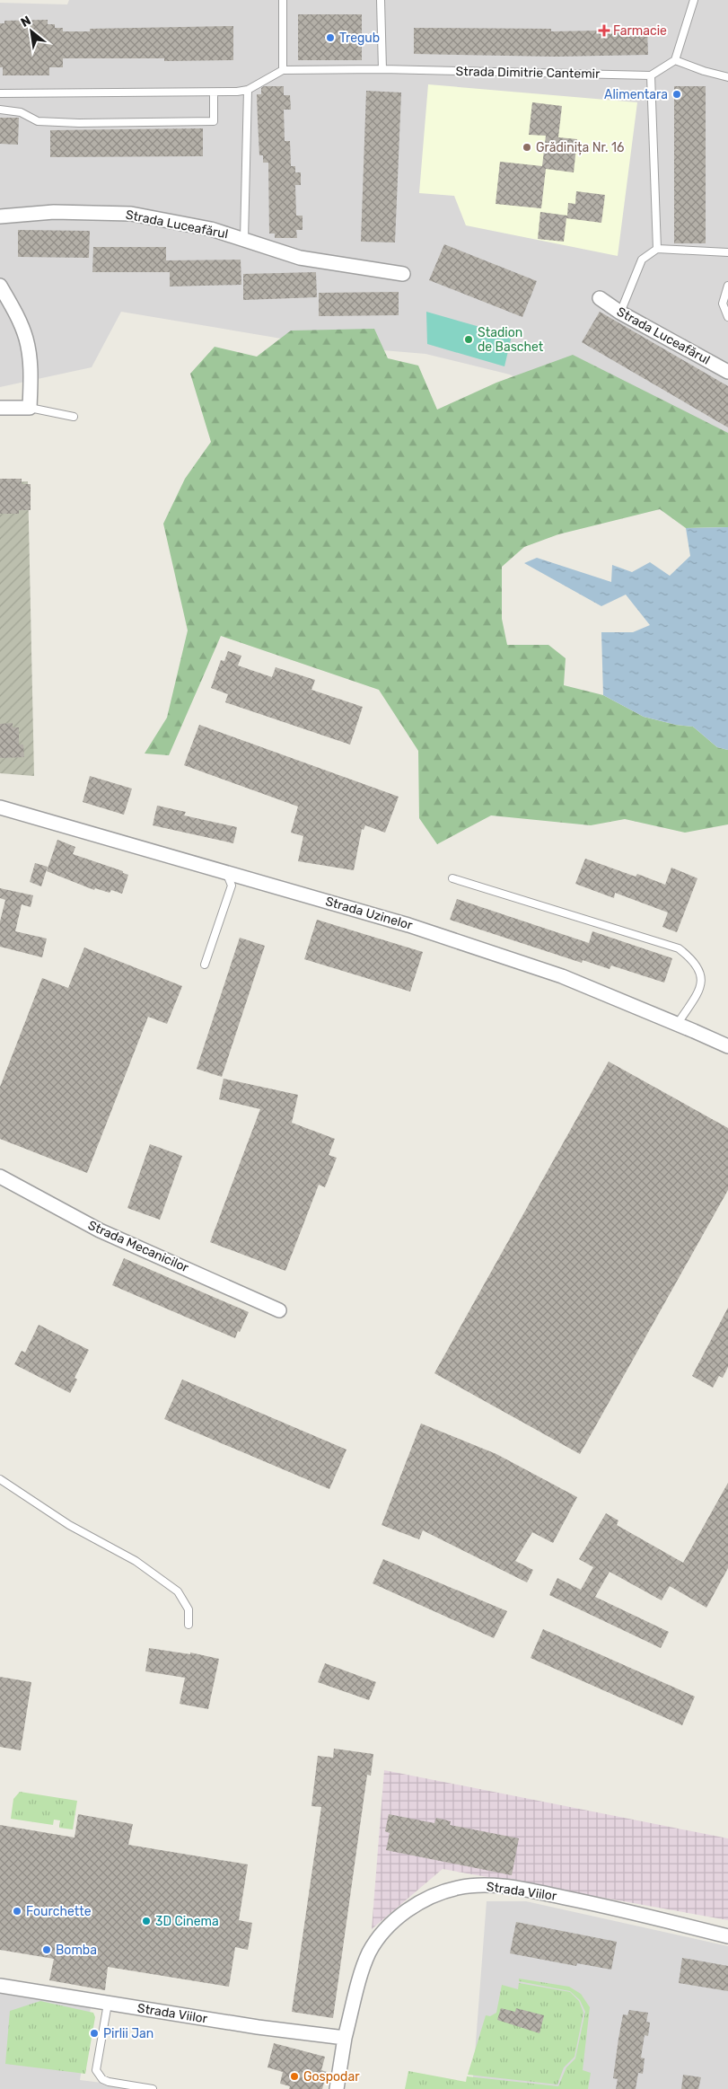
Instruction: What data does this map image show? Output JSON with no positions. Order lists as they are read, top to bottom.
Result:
{
  "streets": {
    "street": [
      "Strada Luceafărul",
      "Strada Uzinelor",
      "Strada Mecanicilor",
      "Strada Viilor"
    ],
    "lane": ["Strada Dimitrie Cantemir"]
  },
  "places": {
    "health": ["Farmacie"],
    "other": [
      "Tregub",
      "Alimentara",
      "Grădinița Nr. 16",
      "Stadion de Baschet",
      "Fourchette",
      "3D Cinema",
      "Bomba",
      "Pirlii Jan",
      "Gospodar"
    ]
  },
  "north": "top left"
}
